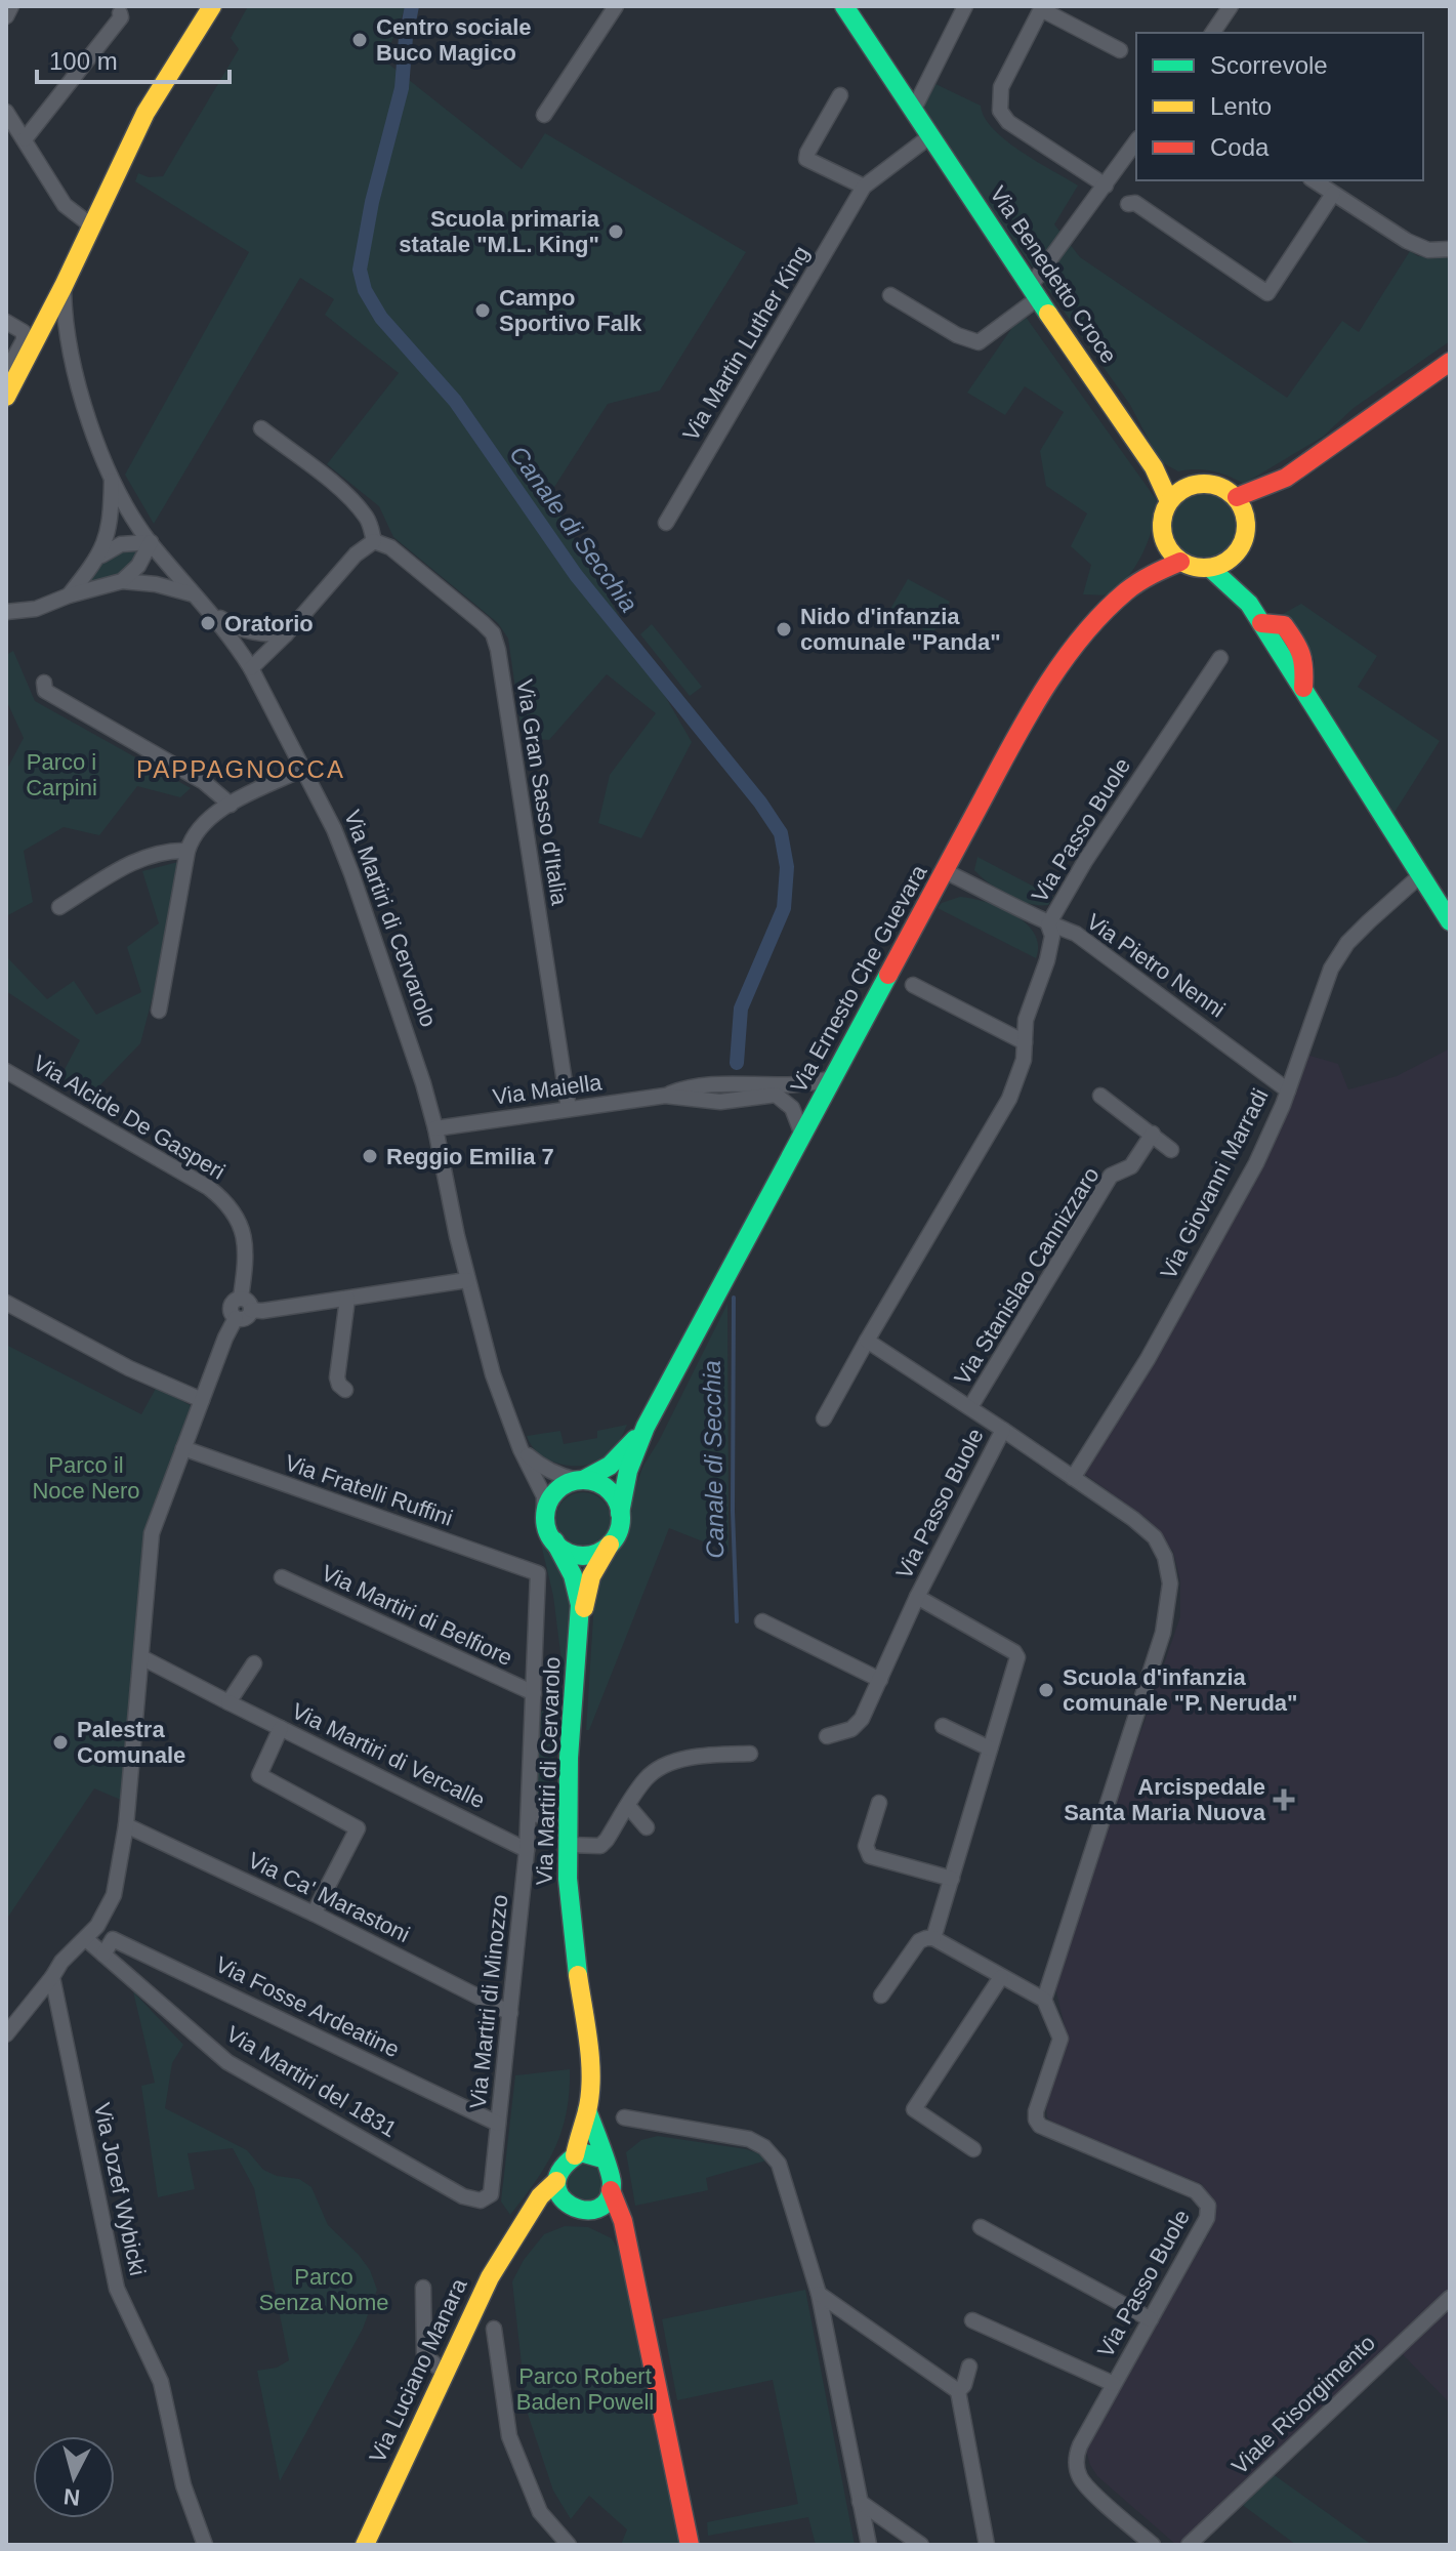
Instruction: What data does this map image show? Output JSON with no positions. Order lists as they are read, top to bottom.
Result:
{
  "streets": {
    "street": [
      "Via Benedetto Croce",
      "Via Martin Luther King",
      "Via Gran Sasso d'Italia",
      "Via Passo Buole",
      "Via Martiri di Cervarolo",
      "Via Pietro Nenni",
      "Via Ernesto Che Guevara",
      "Via Maiella",
      "Via Alcide De Gasperi",
      "Via Giovanni Marradi",
      "Via Stanislao Cannizzaro",
      "Via Fratelli Ruffini",
      "Via Martiri di Belfiore",
      "Via Martiri di Vercalle",
      "Via Ca' Marastoni",
      "Via Martiri di Minozzo",
      "Via Fosse Ardeatine",
      "Via Martiri del 1831",
      "Via Jozef Wybicki",
      "Via Luciano Manara",
      "Viale Risorgimento"
    ]
  },
  "crossings": [
    ["Via Benedetto Croce", "Via Martin Luther King"],
    ["Via Benedetto Croce", "Via Ernesto Che Guevara"],
    ["Via Gran Sasso d'Italia", "Via Maiella"],
    ["Via Passo Buole", "Via Pietro Nenni"],
    ["Via Passo Buole", "Via Stanislao Cannizzaro"],
    ["Via Martiri di Cervarolo", "Via Ernesto Che Guevara"],
    ["Via Martiri di Cervarolo", "Via Maiella"],
    ["Via Martiri di Cervarolo", "Via Luciano Manara"],
    ["Via Pietro Nenni", "Via Ernesto Che Guevara"],
    ["Via Pietro Nenni", "Via Giovanni Marradi"],
    ["Via Ernesto Che Guevara", "Via Maiella"],
    ["Via Fratelli Ruffini", "Via Martiri di Minozzo"],
    ["Via Martiri di Belfiore", "Via Martiri di Minozzo"],
    ["Via Martiri di Vercalle", "Via Martiri di Minozzo"],
    ["Via Ca' Marastoni", "Via Martiri di Minozzo"],
    ["Via Martiri di Minozzo", "Via Fosse Ardeatine"],
    ["Via Martiri di Minozzo", "Via Martiri del 1831"],
    ["Via Fosse Ardeatine", "Via Martiri del 1831"]
  ],
  "districts": ["PAPPAGNOCCA"],
  "water": ["Canale di Secchia"],
  "parks": [
    "Parco i Carpini",
    "Parco il Noce Nero",
    "Parco Senza Nome",
    "Parco Robert Baden Powell"
  ],
  "places": {
    "other": [
      "Centro sociale Buco Magico",
      "Scuola primaria statale \"M.L. King\"",
      "Campo Sportivo Falk",
      "Oratorio",
      "Nido d'infanzia comunale \"Panda\"",
      "Reggio Emilia 7",
      "Scuola d'infanzia comunale \"P. Neruda\"",
      "Palestra Comunale"
    ],
    "health": ["Arcispedale Santa Maria Nuova"]
  },
  "legend": ["Scorrevole", "Lento", "Coda"],
  "scale_bar": "100 m",
  "north": "bottom"
}
